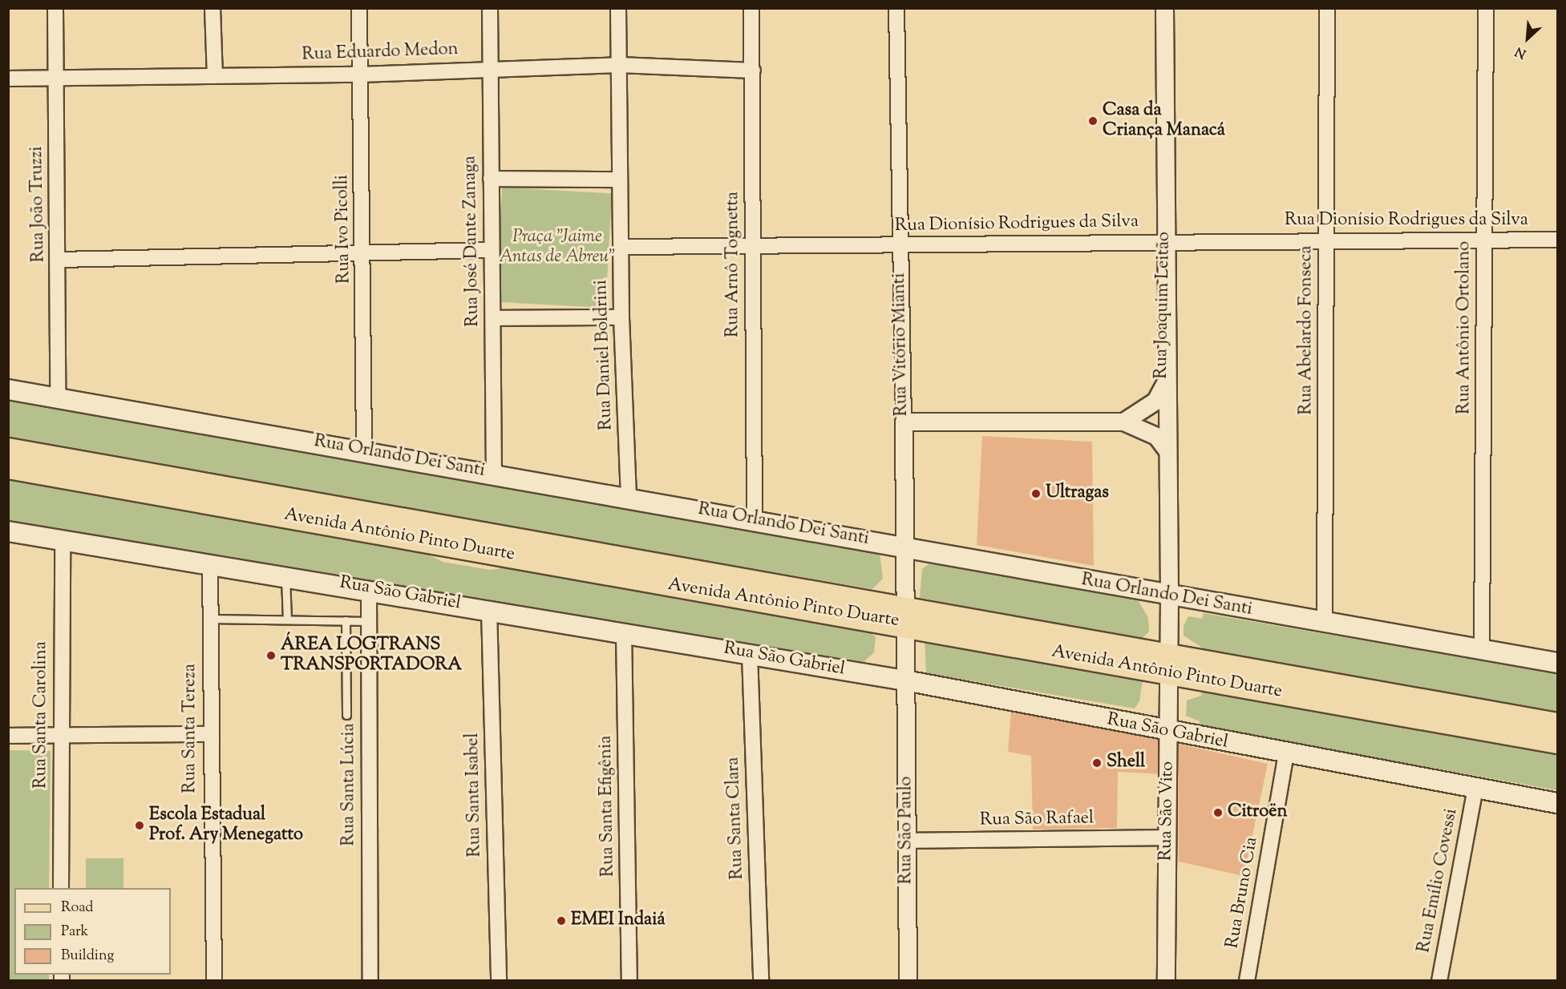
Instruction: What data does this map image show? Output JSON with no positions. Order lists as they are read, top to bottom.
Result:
{
  "streets": {
    "main road": ["Rua Orlando Dei Santi", "Avenida Antônio Pinto Duarte", "Rua São Gabriel"],
    "street": [
      "Rua Eduardo Medon",
      "Rua João Truzzi",
      "Rua Dionísio Rodrigues da Silva",
      "Rua Ivo Picolli",
      "Rua José Dante Zanaga",
      "Rua Arnô Tognetta",
      "Rua Joaquim Leitão",
      "Rua Antônio Ortolano",
      "Rua Abelardo Fonseca",
      "Rua Vitório Mianti",
      "Rua Daniel Boldrini",
      "Rua Santa Carolina",
      "Rua Santa Tereza",
      "Rua Santa Lúcia",
      "Rua Santa Isabel",
      "Rua Santa Efigênia",
      "Rua São Vito",
      "Rua Santa Clara",
      "Rua São Rafael",
      "Rua São Paulo",
      "Rua Emílio Covessi",
      "Rua Bruno Cia"
    ]
  },
  "crossings": [
    ["Rua Eduardo Medon", "Rua João Truzzi"],
    ["Rua Eduardo Medon", "Rua Ivo Picolli"],
    ["Rua Eduardo Medon", "Rua José Dante Zanaga"],
    ["Rua Eduardo Medon", "Rua Arnô Tognetta"],
    ["Rua Eduardo Medon", "Rua Daniel Boldrini"],
    ["Rua João Truzzi", "Rua Orlando Dei Santi"],
    ["Rua Dionísio Rodrigues da Silva", "Rua Arnô Tognetta"],
    ["Rua Dionísio Rodrigues da Silva", "Rua Joaquim Leitão"],
    ["Rua Dionísio Rodrigues da Silva", "Rua Antônio Ortolano"],
    ["Rua Dionísio Rodrigues da Silva", "Rua Abelardo Fonseca"],
    ["Rua Dionísio Rodrigues da Silva", "Rua Vitório Mianti"],
    ["Rua Dionísio Rodrigues da Silva", "Rua Daniel Boldrini"],
    ["Rua Ivo Picolli", "Rua Orlando Dei Santi"],
    ["Rua José Dante Zanaga", "Rua Orlando Dei Santi"],
    ["Rua Arnô Tognetta", "Rua Orlando Dei Santi"],
    ["Rua Joaquim Leitão", "Rua São Vito"],
    ["Rua Antônio Ortolano", "Rua Orlando Dei Santi"],
    ["Rua Abelardo Fonseca", "Rua Orlando Dei Santi"],
    ["Rua Vitório Mianti", "Rua Orlando Dei Santi"],
    ["Rua Vitório Mianti", "Avenida Antônio Pinto Duarte"],
    ["Rua Vitório Mianti", "Rua São Gabriel"],
    ["Rua Vitório Mianti", "Rua São Paulo"],
    ["Rua Daniel Boldrini", "Rua Orlando Dei Santi"],
    ["Rua Orlando Dei Santi", "Rua São Vito"],
    ["Avenida Antônio Pinto Duarte", "Rua São Vito"],
    ["Rua São Gabriel", "Rua Santa Carolina"],
    ["Rua São Gabriel", "Rua Santa Tereza"],
    ["Rua São Gabriel", "Rua Santa Lúcia"],
    ["Rua São Gabriel", "Rua Santa Isabel"],
    ["Rua São Gabriel", "Rua Santa Efigênia"],
    ["Rua São Gabriel", "Rua São Vito"],
    ["Rua São Gabriel", "Rua Santa Clara"],
    ["Rua São Gabriel", "Rua São Paulo"],
    ["Rua São Gabriel", "Rua Emílio Covessi"],
    ["Rua São Gabriel", "Rua Bruno Cia"],
    ["Rua São Vito", "Rua São Rafael"],
    ["Rua São Rafael", "Rua São Paulo"]
  ],
  "parks": ["Praça \"Jaime Antas de Abreu\""],
  "places": [
    "Casa da Criança Manacá",
    "Ultragas",
    "ÁREA LOGTRANS TRANSPORTADORA",
    "Shell",
    "Citroën",
    "Escola Estadual Prof. Ary Menegatto",
    "EMEI Indaiá"
  ],
  "legend": ["Road", "Park", "Building"],
  "north": "bottom left"
}
